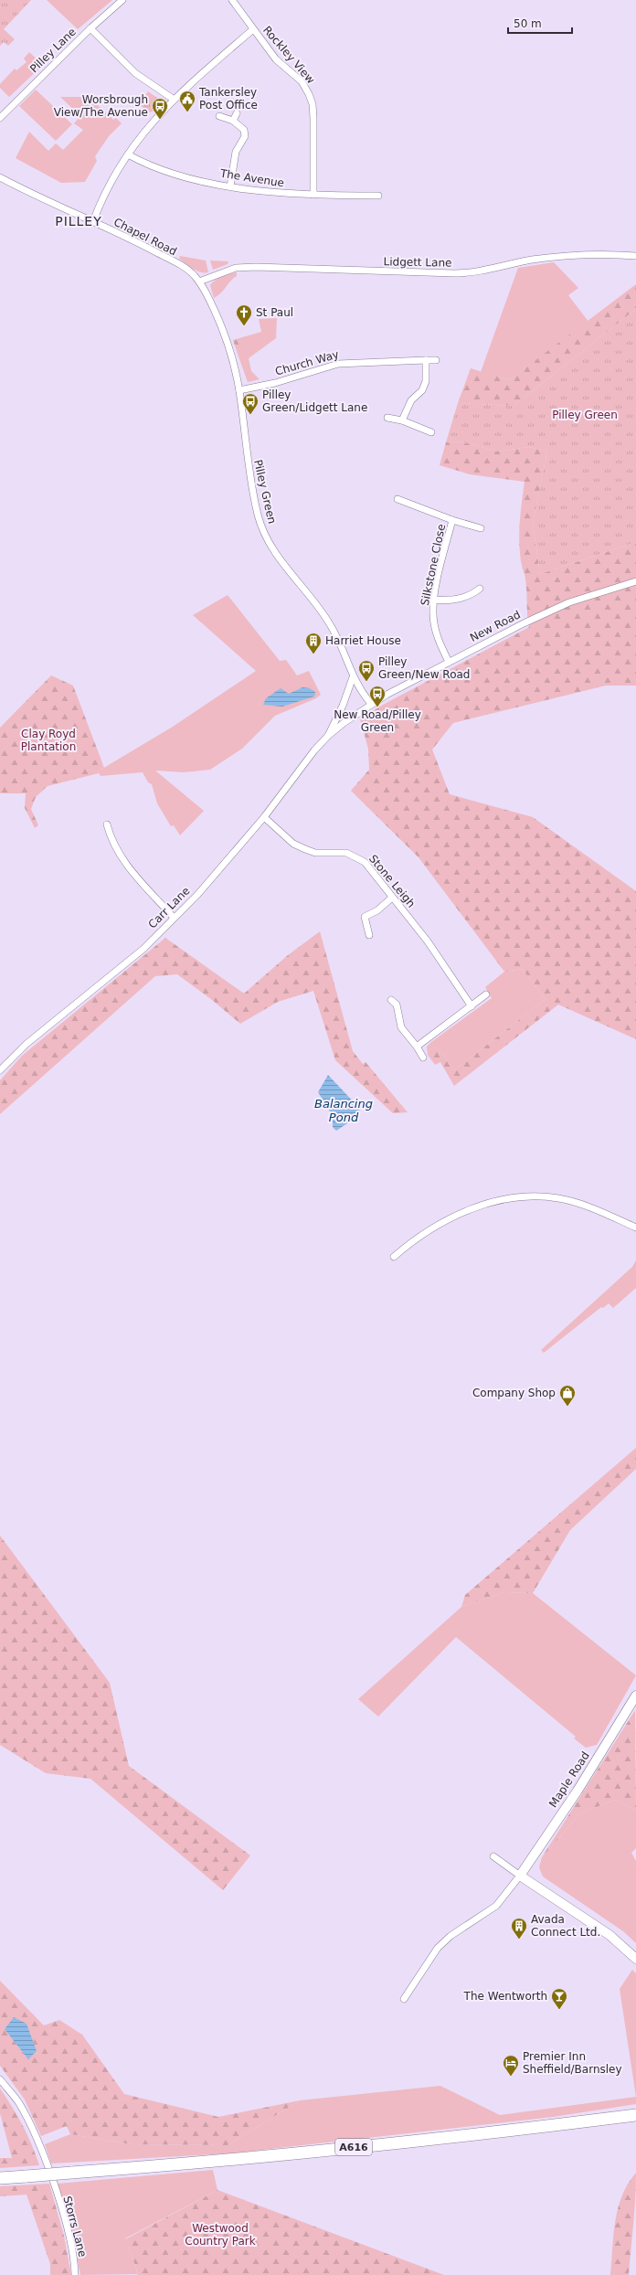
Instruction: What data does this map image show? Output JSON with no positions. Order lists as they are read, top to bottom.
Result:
{
  "streets": {
    "highway": ["A616"],
    "street": [
      "Pilley Lane",
      "Rockley View",
      "The Avenue",
      "Chapel Road",
      "Lidgett Lane",
      "Church Way",
      "Pilley Green",
      "Silkstone Close",
      "New Road",
      "Stone Leigh",
      "Carr Lane",
      "Maple Road",
      "Storrs Lane"
    ]
  },
  "crossings": [
    ["Rockley View", "The Avenue"],
    ["Chapel Road", "Lidgett Lane"],
    ["Chapel Road", "Pilley Green"],
    ["Lidgett Lane", "Pilley Green"],
    ["Church Way", "Pilley Green"],
    ["Pilley Green", "New Road"],
    ["Pilley Green", "Carr Lane"],
    ["Silkstone Close", "New Road"],
    ["New Road", "Carr Lane"],
    ["Stone Leigh", "Carr Lane"]
  ],
  "districts": ["PILLEY"],
  "water": ["Balancing Pond"],
  "parks": ["Pilley Green", "Clay Royd Plantation", "Westwood Country Park"],
  "places": {
    "public building": ["Tankersley Post Office"],
    "bus stop": [
      "Worsbrough View/The Avenue",
      "Pilley Green/Lidgett Lane",
      "Pilley Green/New Road",
      "New Road/Pilley Green"
    ],
    "church": ["St Paul"],
    "building": ["Harriet House", "Avada Connect Ltd."],
    "shop": ["Company Shop"],
    "bar": ["The Wentworth"],
    "hotel": ["Premier Inn Sheffield/Barnsley"]
  },
  "scale_bar": "50 m"
}
